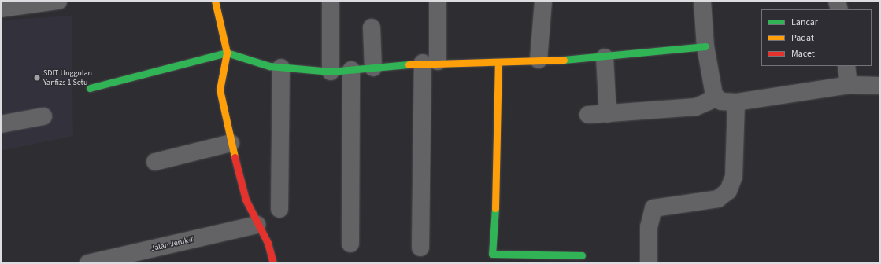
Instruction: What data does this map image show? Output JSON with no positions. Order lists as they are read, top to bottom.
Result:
{
  "streets": {
    "street": ["Jalan Jeruk 7"]
  },
  "places": ["SDIT Unggulan Yanfizs 1 Setu"],
  "legend": ["Lancar", "Padat", "Macet"]
}
